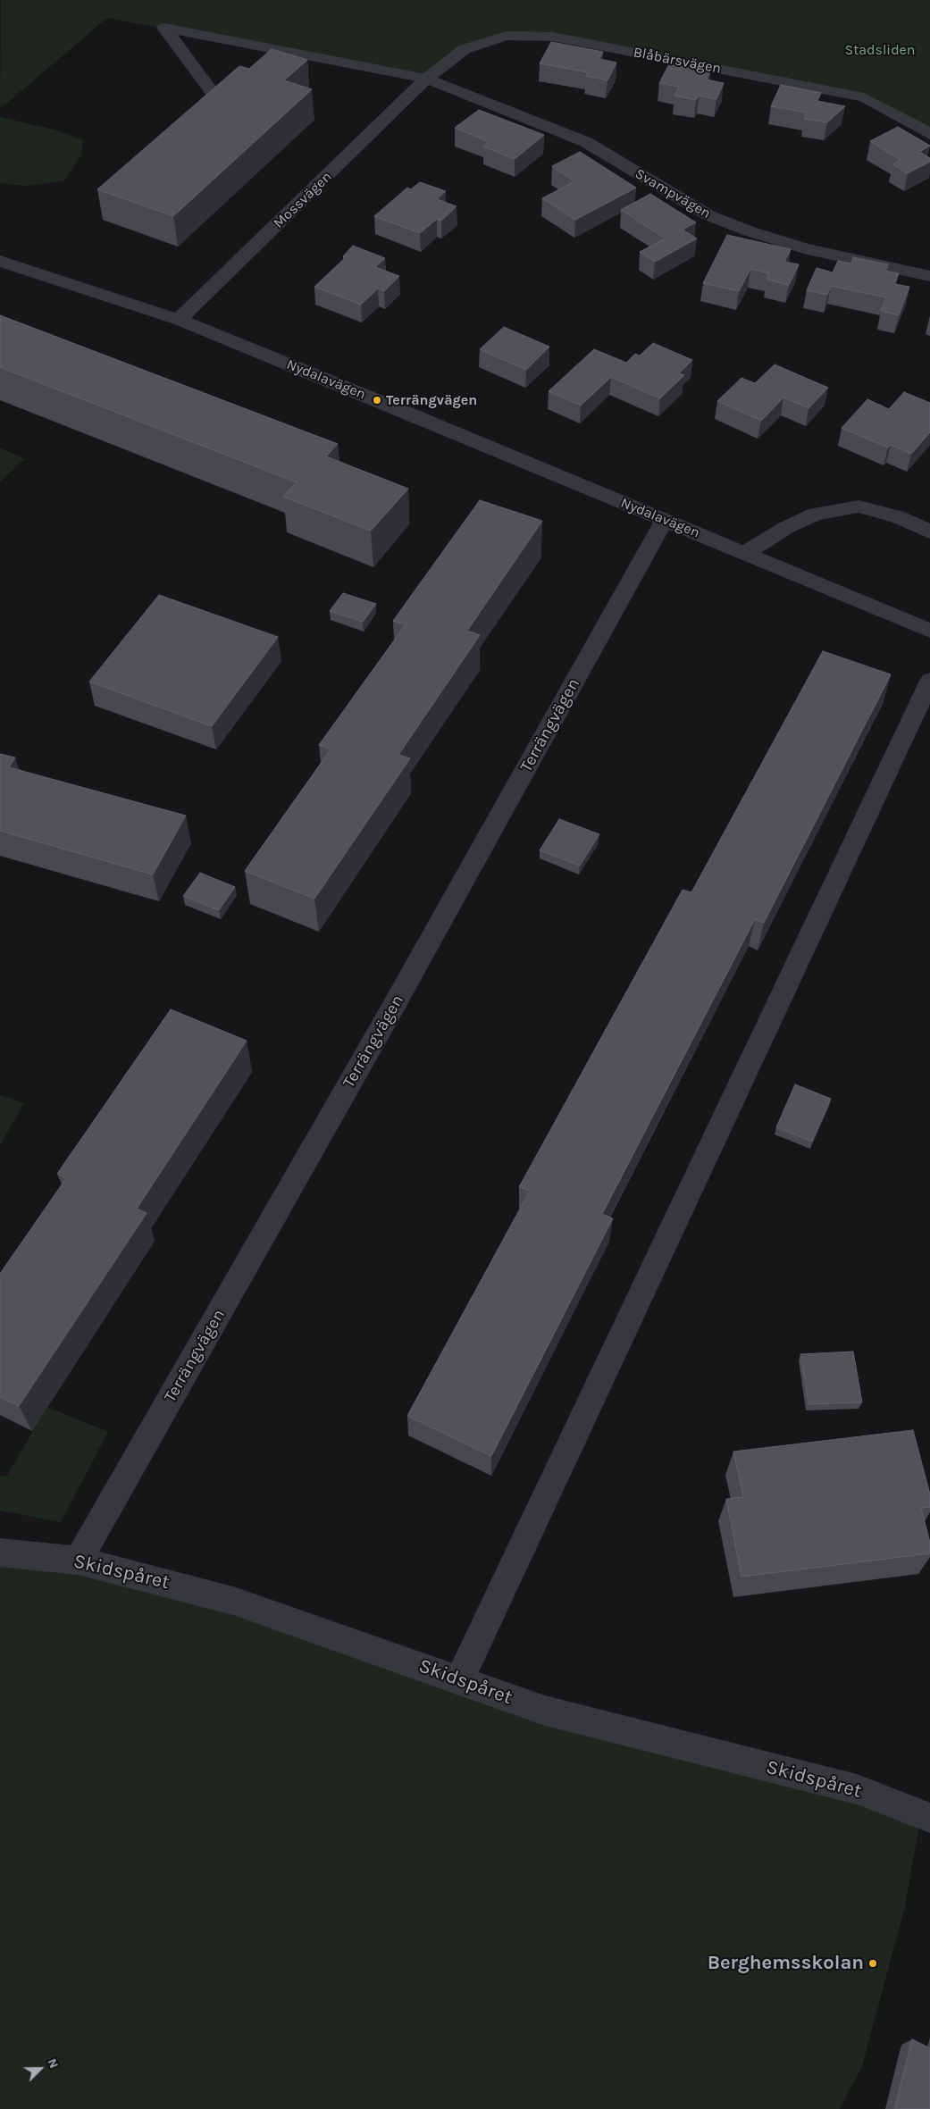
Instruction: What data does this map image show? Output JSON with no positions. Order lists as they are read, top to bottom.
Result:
{
  "streets": {
    "street": [
      "Blåbärsvägen",
      "Svampvägen",
      "Mossvägen",
      "Nydalavägen",
      "Terrängvägen",
      "Skidspåret"
    ]
  },
  "crossings": [
    ["Blåbärsvägen", "Svampvägen"],
    ["Blåbärsvägen", "Mossvägen"],
    ["Svampvägen", "Mossvägen"],
    ["Mossvägen", "Nydalavägen"],
    ["Nydalavägen", "Terrängvägen"],
    ["Terrängvägen", "Skidspåret"]
  ],
  "parks": ["Stadsliden"],
  "places": ["Terrängvägen", "Berghemsskolan"],
  "north": "top right"
}
